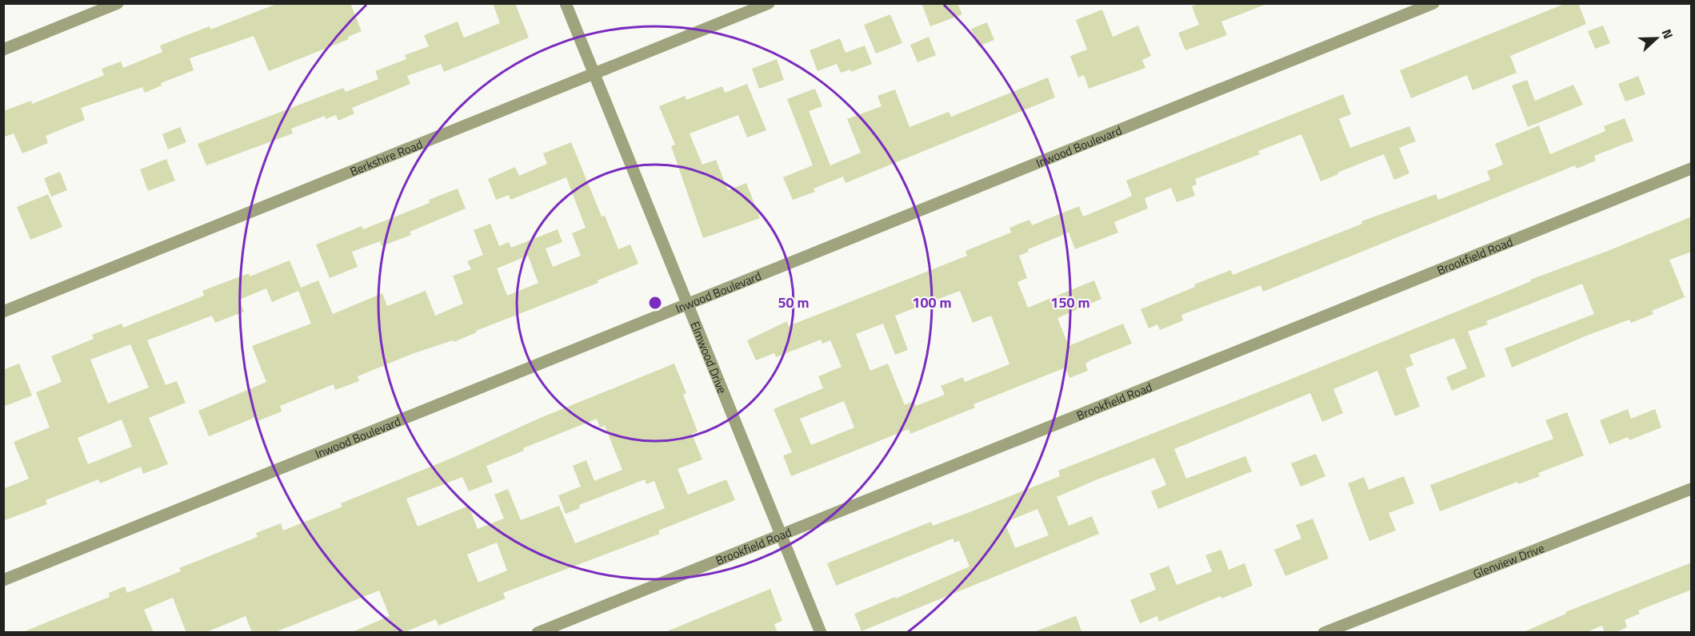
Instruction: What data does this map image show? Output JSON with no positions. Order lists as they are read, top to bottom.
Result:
{
  "streets": {
    "street": [
      "Inwood Boulevard",
      "Berkshire Road",
      "Brookfield Road",
      "Elmwood Drive",
      "Glenview Drive"
    ]
  },
  "crossings": [
    ["Inwood Boulevard", "Elmwood Drive"],
    ["Berkshire Road", "Elmwood Drive"],
    ["Brookfield Road", "Elmwood Drive"]
  ],
  "north": "right",
  "rings": ["50 m", "100 m", "150 m"]
}
